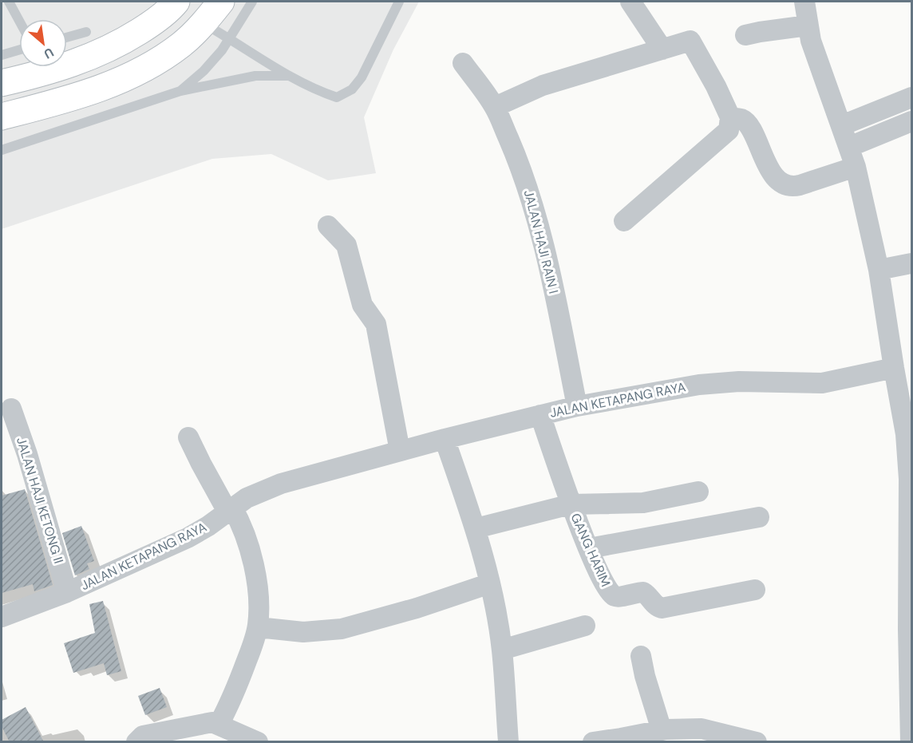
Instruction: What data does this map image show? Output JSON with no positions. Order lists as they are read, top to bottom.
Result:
{
  "streets": {
    "street": [
      "JALAN HAJI RAIN I",
      "JALAN KETAPANG RAYA",
      "JALAN HAJI KETONG II",
      "GANG HARIM"
    ]
  },
  "crossings": [
    ["JALAN HAJI RAIN I", "JALAN KETAPANG RAYA"],
    ["JALAN KETAPANG RAYA", "JALAN HAJI KETONG II"],
    ["JALAN KETAPANG RAYA", "GANG HARIM"]
  ],
  "north": "bottom right"
}
